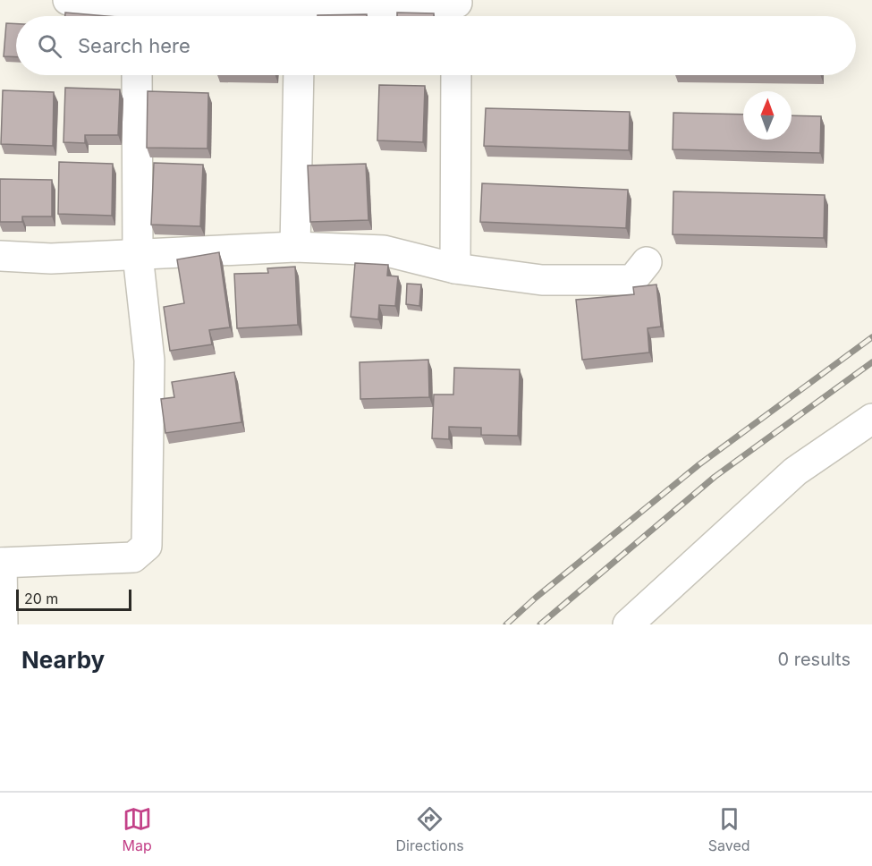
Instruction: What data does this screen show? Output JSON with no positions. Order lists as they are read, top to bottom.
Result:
{
  "scale_bar": "20 m",
  "north": "top",
  "page": {
    "search": "Search here",
    "scale": "20 m",
    "heading": ["Nearby", "0 results"],
    "nav": ["Map", "Directions", "Saved"]
  }
}
